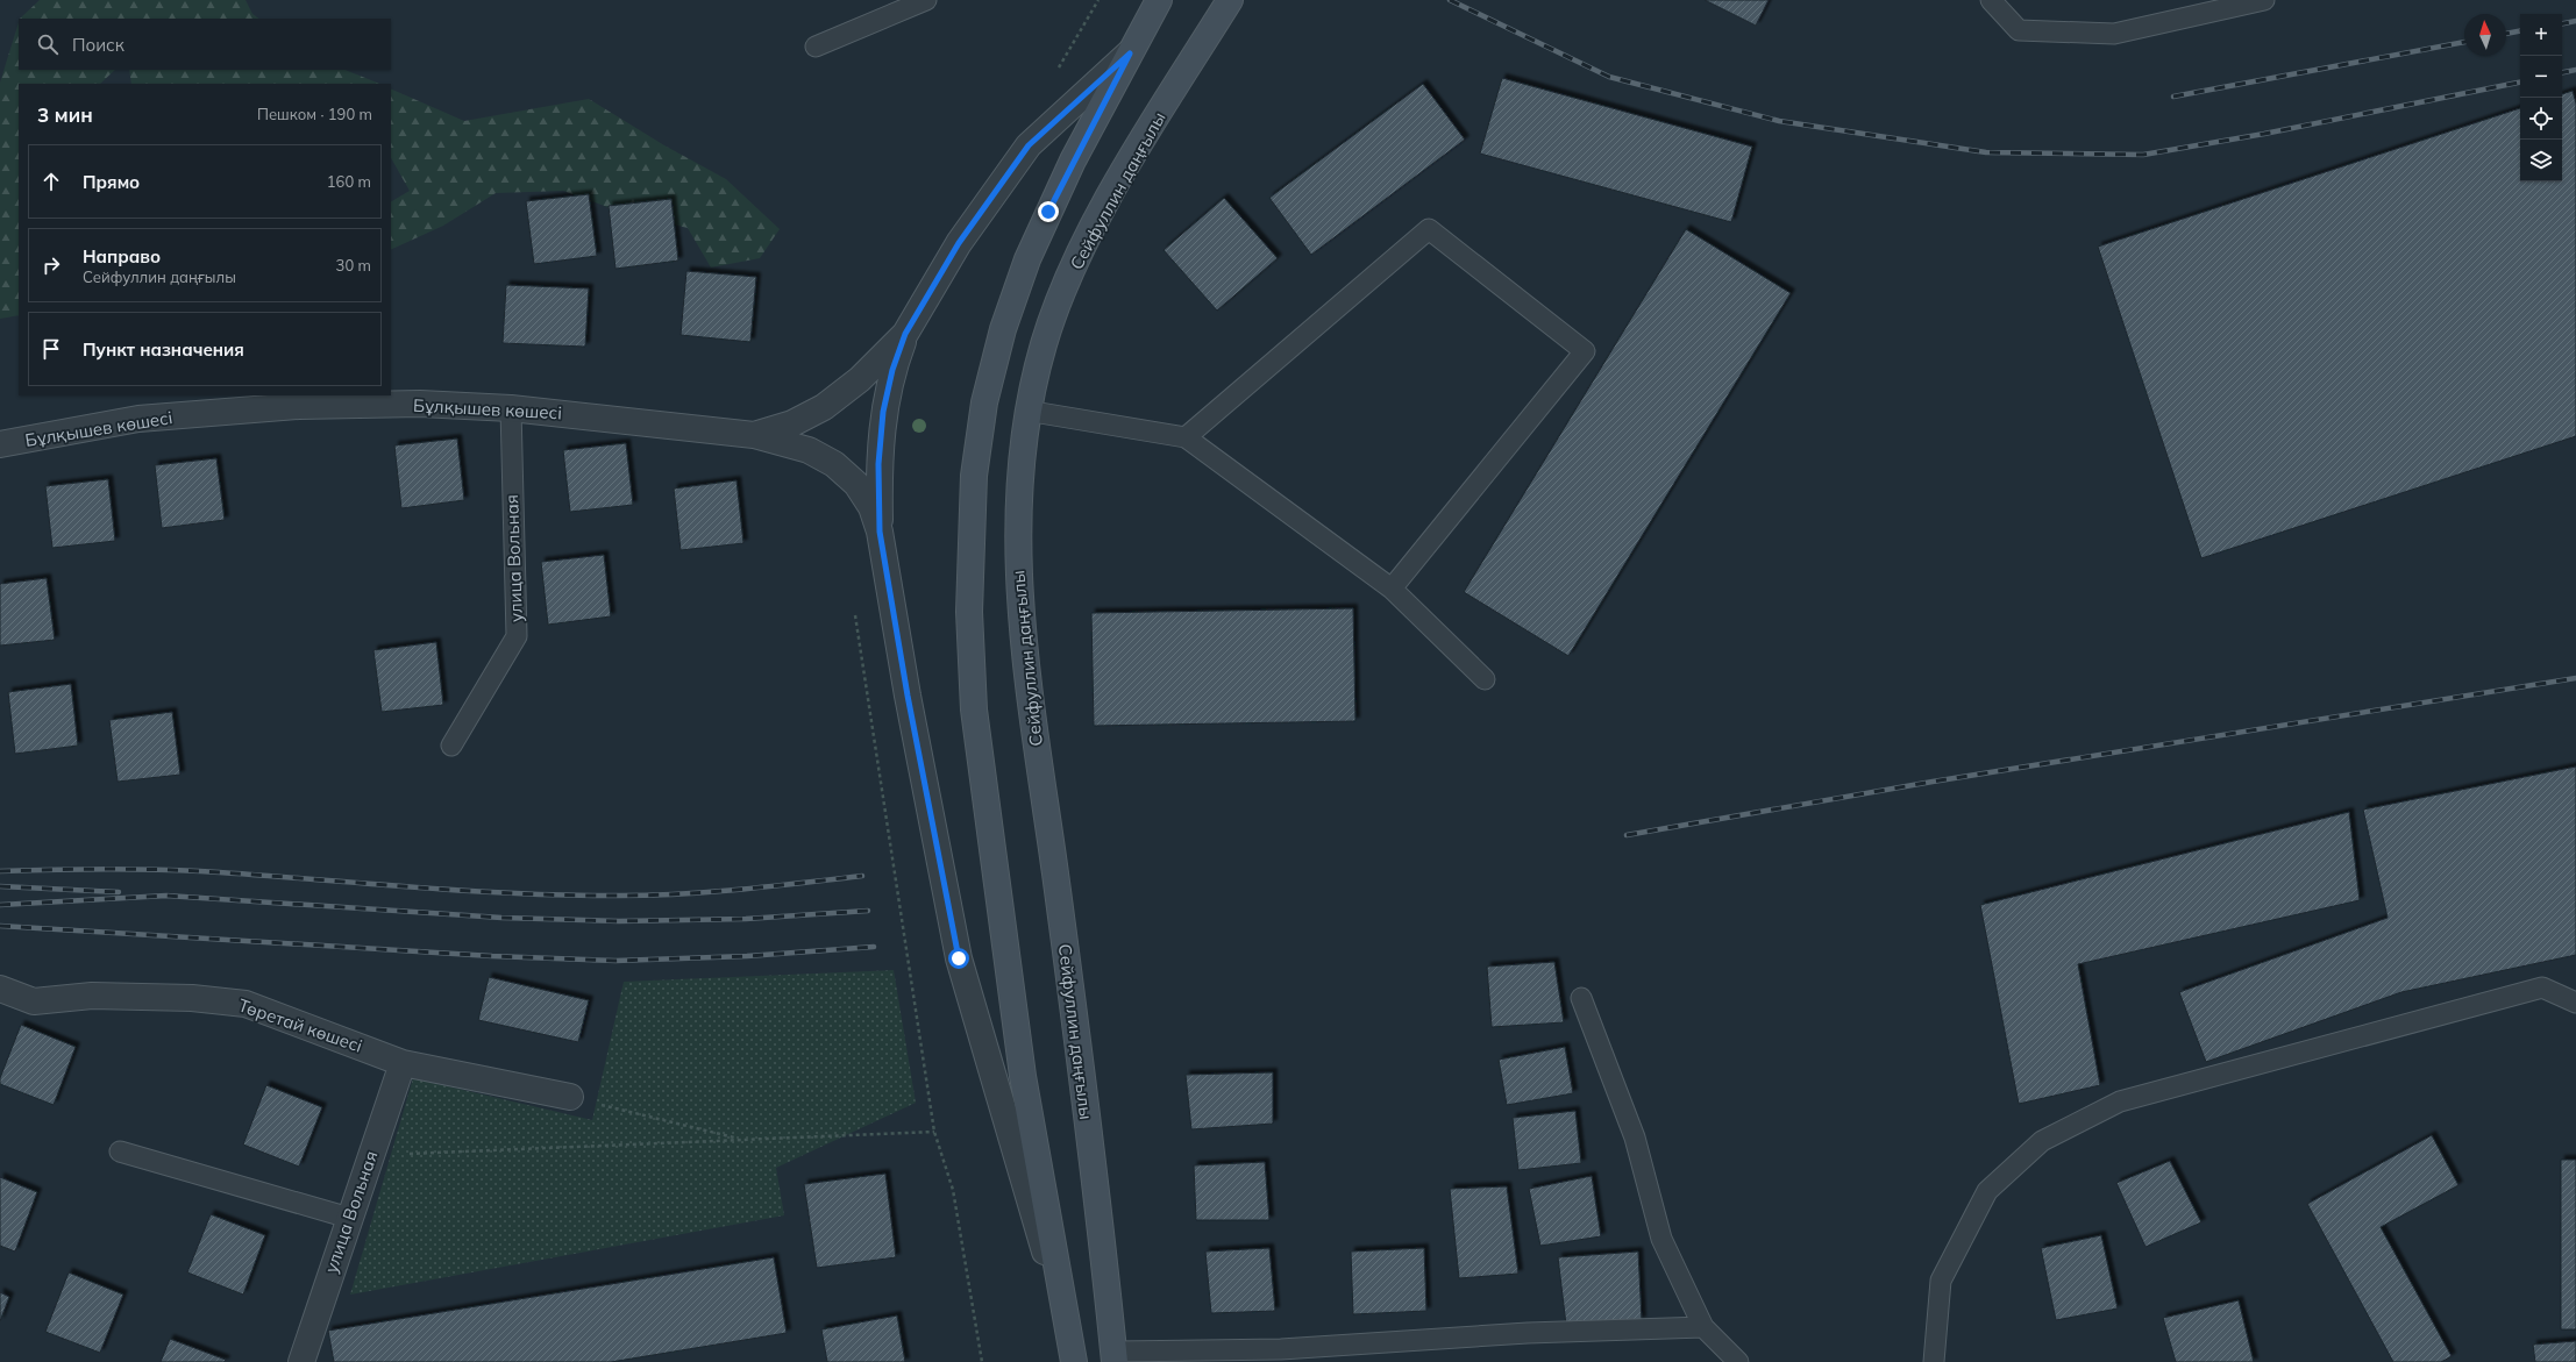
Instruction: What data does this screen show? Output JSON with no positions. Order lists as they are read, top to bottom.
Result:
{
  "streets": {
    "main road": ["Сейфуллин даңғылы"],
    "street": ["Бұлқышев көшесі", "улица Вольная", "Төретай көшесі"]
  },
  "crossings": [
    ["Бұлқышев көшесі", "улица Вольная"],
    ["улица Вольная", "Төретай көшесі"]
  ],
  "north": "top",
  "page": {
    "map_buttons": ["+", "−"],
    "search": "Поиск",
    "heading": ["3 мин", "Пешком · 190 m"],
    "list": [
      ["Прямо", "160 m"],
      ["Направо", "Сейфуллин даңғылы", "30 m"],
      "Пункт назначения"
    ]
  }
}
